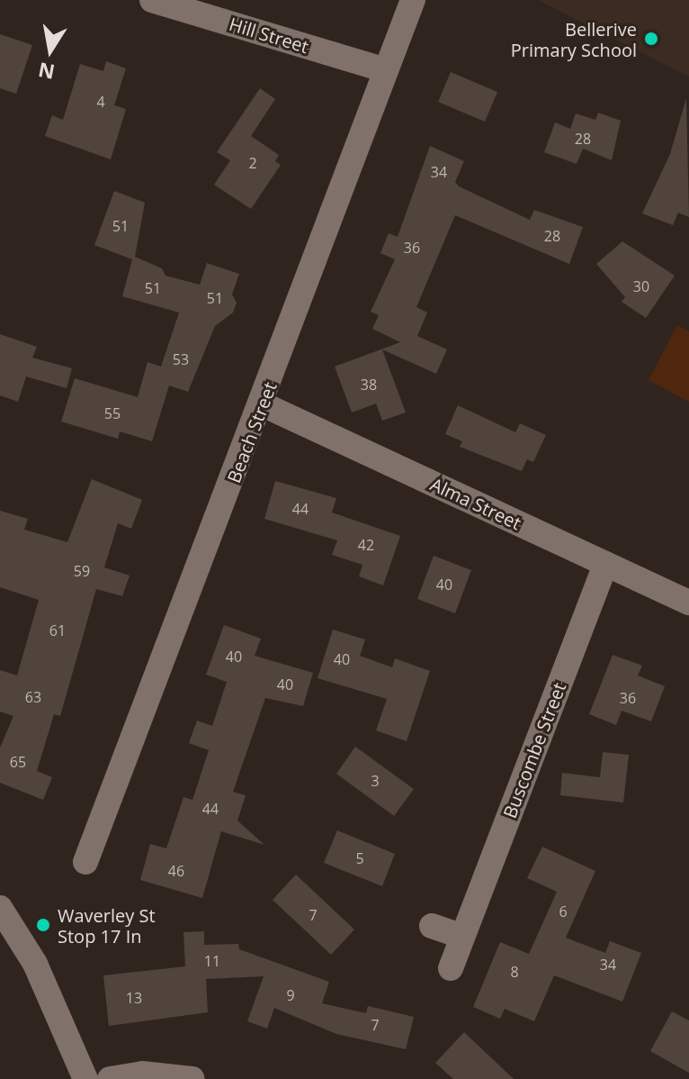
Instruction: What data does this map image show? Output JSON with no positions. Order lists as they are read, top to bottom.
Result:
{
  "streets": {
    "street": [
      "Hill Street",
      "Beach Street",
      "Alma Street",
      "Buscombe Street"
    ]
  },
  "crossings": [
    ["Hill Street", "Beach Street"],
    ["Beach Street", "Alma Street"],
    ["Alma Street", "Buscombe Street"]
  ],
  "places": ["Bellerive Primary School", "Waverley St Stop 17 In"],
  "house_numbers": [
    "4",
    "28",
    "2",
    "34",
    "51",
    "28",
    "36",
    "30",
    "51",
    "51",
    "53",
    "38",
    "55",
    "44",
    "42",
    "59",
    "40",
    "61",
    "40",
    "40",
    "40",
    "63",
    "36",
    "65",
    "3",
    "44",
    "5",
    "46",
    "6",
    "7",
    "11",
    "34",
    "8",
    "9",
    "13",
    "7"
  ],
  "north": "bottom"
}
